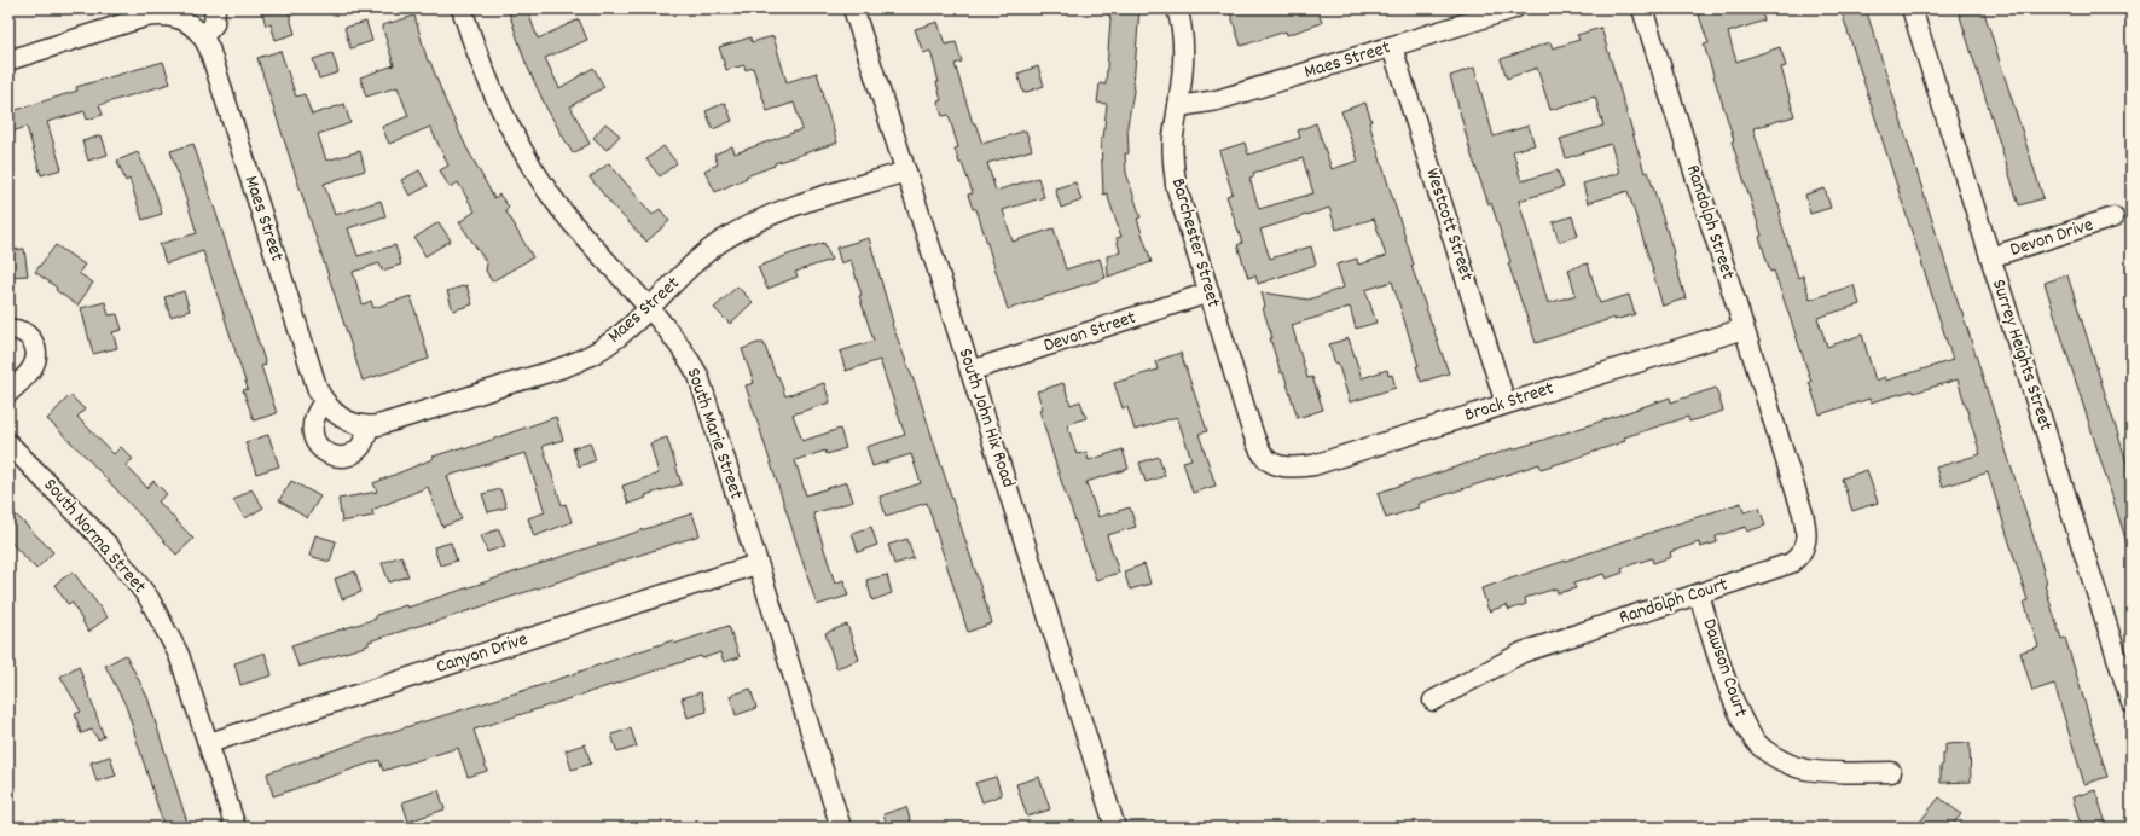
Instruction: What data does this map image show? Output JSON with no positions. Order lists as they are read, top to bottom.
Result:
{
  "streets": {
    "street": [
      "Maes Street",
      "Randolph Street",
      "Westcott Street",
      "Devon Drive",
      "Barchester Street",
      "Devon Street",
      "Surrey Heights Street",
      "Brock Street",
      "South John Hix Road",
      "South Marie Street",
      "South Norma Street",
      "Randolph Court",
      "Canyon Drive",
      "Dawson Court"
    ]
  },
  "crossings": [
    ["Maes Street", "Westcott Street"],
    ["Maes Street", "Barchester Street"],
    ["Maes Street", "South John Hix Road"],
    ["Maes Street", "South Marie Street"],
    ["Randolph Street", "Brock Street"],
    ["Randolph Street", "Randolph Court"],
    ["Westcott Street", "Brock Street"],
    ["Devon Drive", "Surrey Heights Street"],
    ["Barchester Street", "Devon Street"],
    ["Barchester Street", "Brock Street"],
    ["Devon Street", "South John Hix Road"],
    ["South Marie Street", "Canyon Drive"],
    ["South Norma Street", "Canyon Drive"],
    ["Randolph Court", "Dawson Court"]
  ]
}
